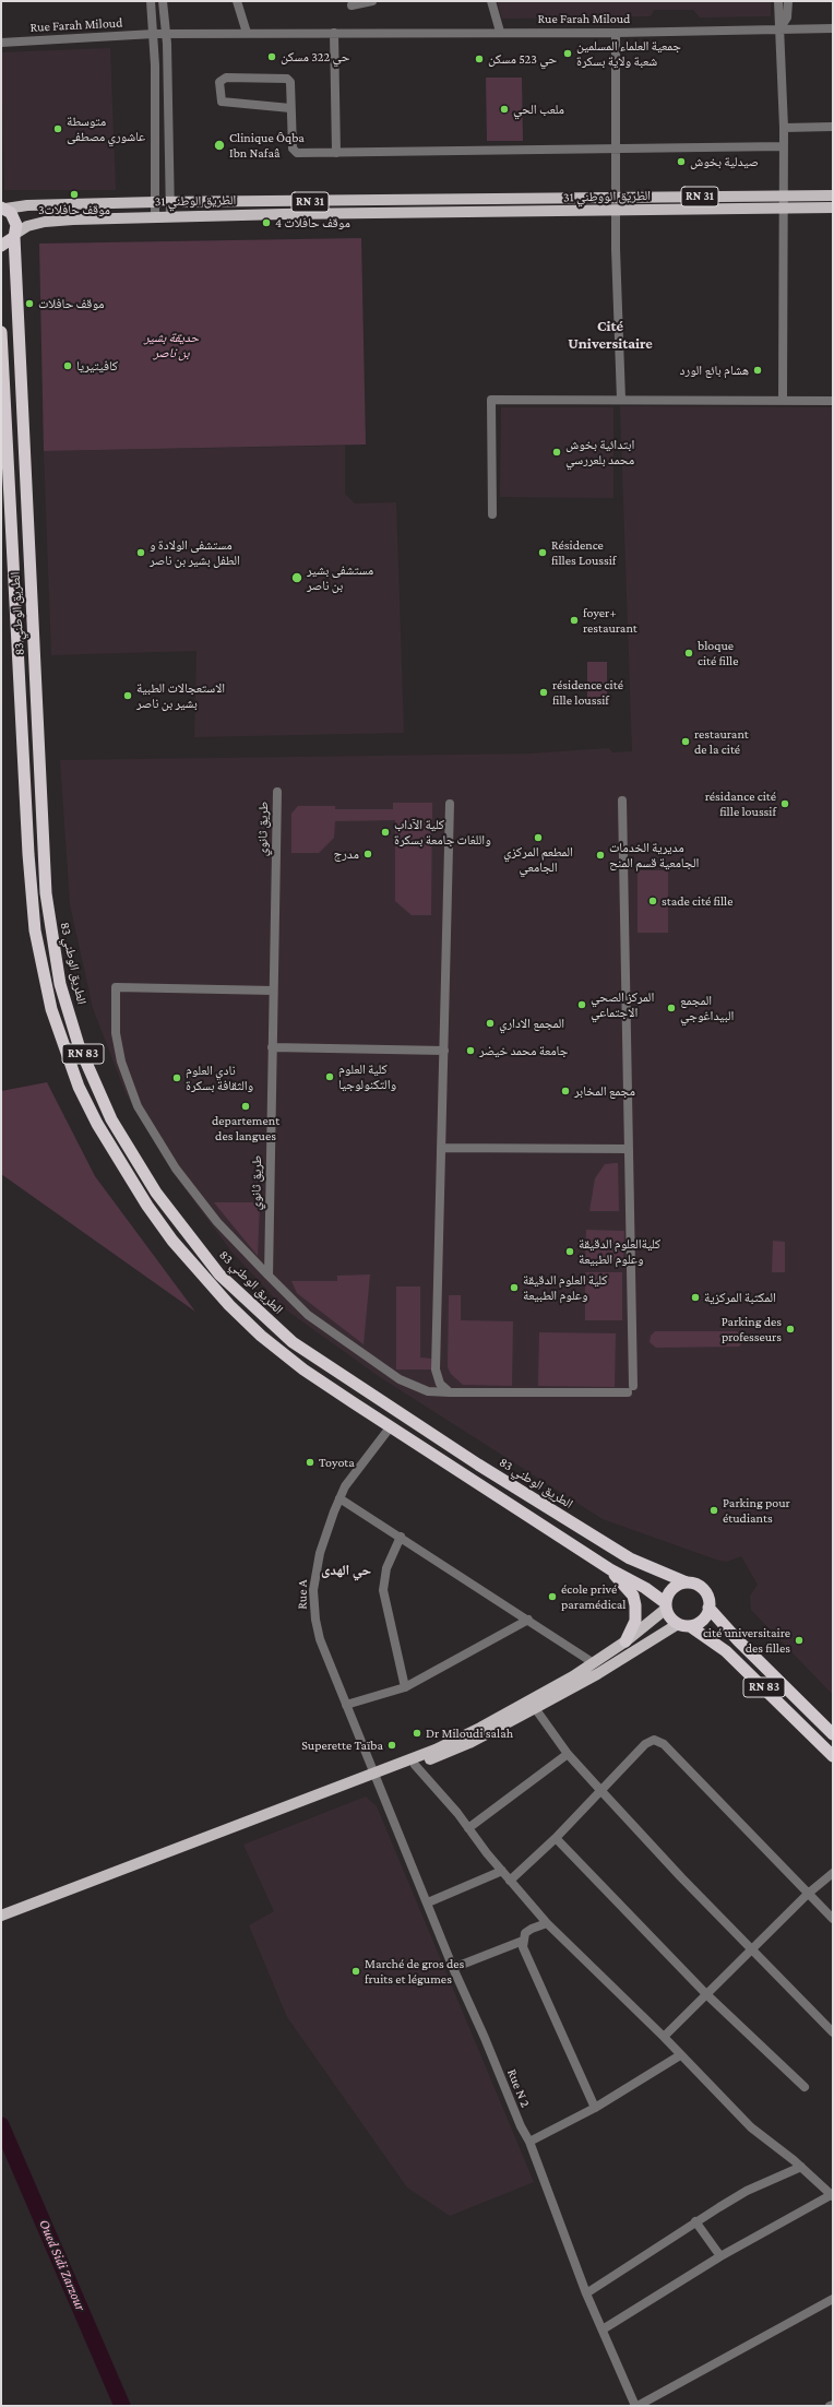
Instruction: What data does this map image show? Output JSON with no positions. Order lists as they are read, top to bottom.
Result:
{
  "streets": {
    "highway": ["الطريق الوطني 83", "RN 83"],
    "main road": ["الطريق الووطني 31", "RN 31", "الطريق الوطني 31"],
    "street": [
      "Rue Farah Miloud",
      "طريق ثانوي",
      "Rue A",
      "Rue N 2"
    ]
  },
  "crossings": [
    ["الطريق الووطني 31", "الطريق الوطني 31"],
    ["RN 31", "الطريق الوطني 83"],
    ["الطريق الوطني 31", "الطريق الوطني 83"],
    ["الطريق الوطني 83", "RN 83"],
    ["الطريق الوطني 83", "Rue A"],
    ["Rue A", "Rue N 2"]
  ],
  "districts": ["Cité Universitaire", "حي الهدى"],
  "water": ["Oued Sidi Zarzour"],
  "parks": ["حديقة بشير بن ناصر"],
  "places": [
    "جمعية العلماء المسلمين شعبة ولاية بسكرة",
    "حي 322 مسكن",
    "حي 523 مسكن",
    "ملعب الحي",
    "متوسطة عاشوري مصطفى",
    "Clinique Ôqba Ibn Nafaâ",
    "صيدلية بخوش",
    "موقف حافلات3",
    "موقف حافلات 4",
    "موقف حافلات",
    "كافيتيريا",
    "هشام بائع الورد",
    "ابتدائية بخوش محمد بلعررسي",
    "مستشفى الولادة و الطفل بشير بن ناصر",
    "Résidence filles Loussif",
    "مستشفى بشير بن ناصر",
    "foyer+ restaurant",
    "bloque cité fille",
    "résidence cité fille loussif",
    "الاستعجالات الطبية بشير بن ناصر",
    "restaurant de la cité",
    "résidance cité fille loussif",
    "كلية الآداب واللغات جامعة بسكرة",
    "المطعم المركزي الجامعي",
    "مدرج",
    "مديرية الخدمات الجامعية قسم المنح",
    "stade cité fille",
    "المركز الصحي الاجتماعي",
    "المجمع البيداغوجي",
    "المجمع الاداري",
    "جامعة محمد خيضر",
    "كلية العلوم والتكنولوجيا",
    "نادي العلوم والثقافة بسكرة",
    "مجمع المخابر",
    "departement des langues",
    "كليةالعلوم الدقيقة وعلوم الطبيعة",
    "كلية العلوم الدقيقة وعلوم الطبيعة",
    "المكتبة المركزية",
    "Parking des professeurs",
    "Toyota",
    "Parking pour étudiants",
    "école privé paramédical",
    "cité universitaire des filles",
    "Dr Miloudi salah",
    "Superette Taïba",
    "Marché de gros des fruits et légumes"
  ]
}
